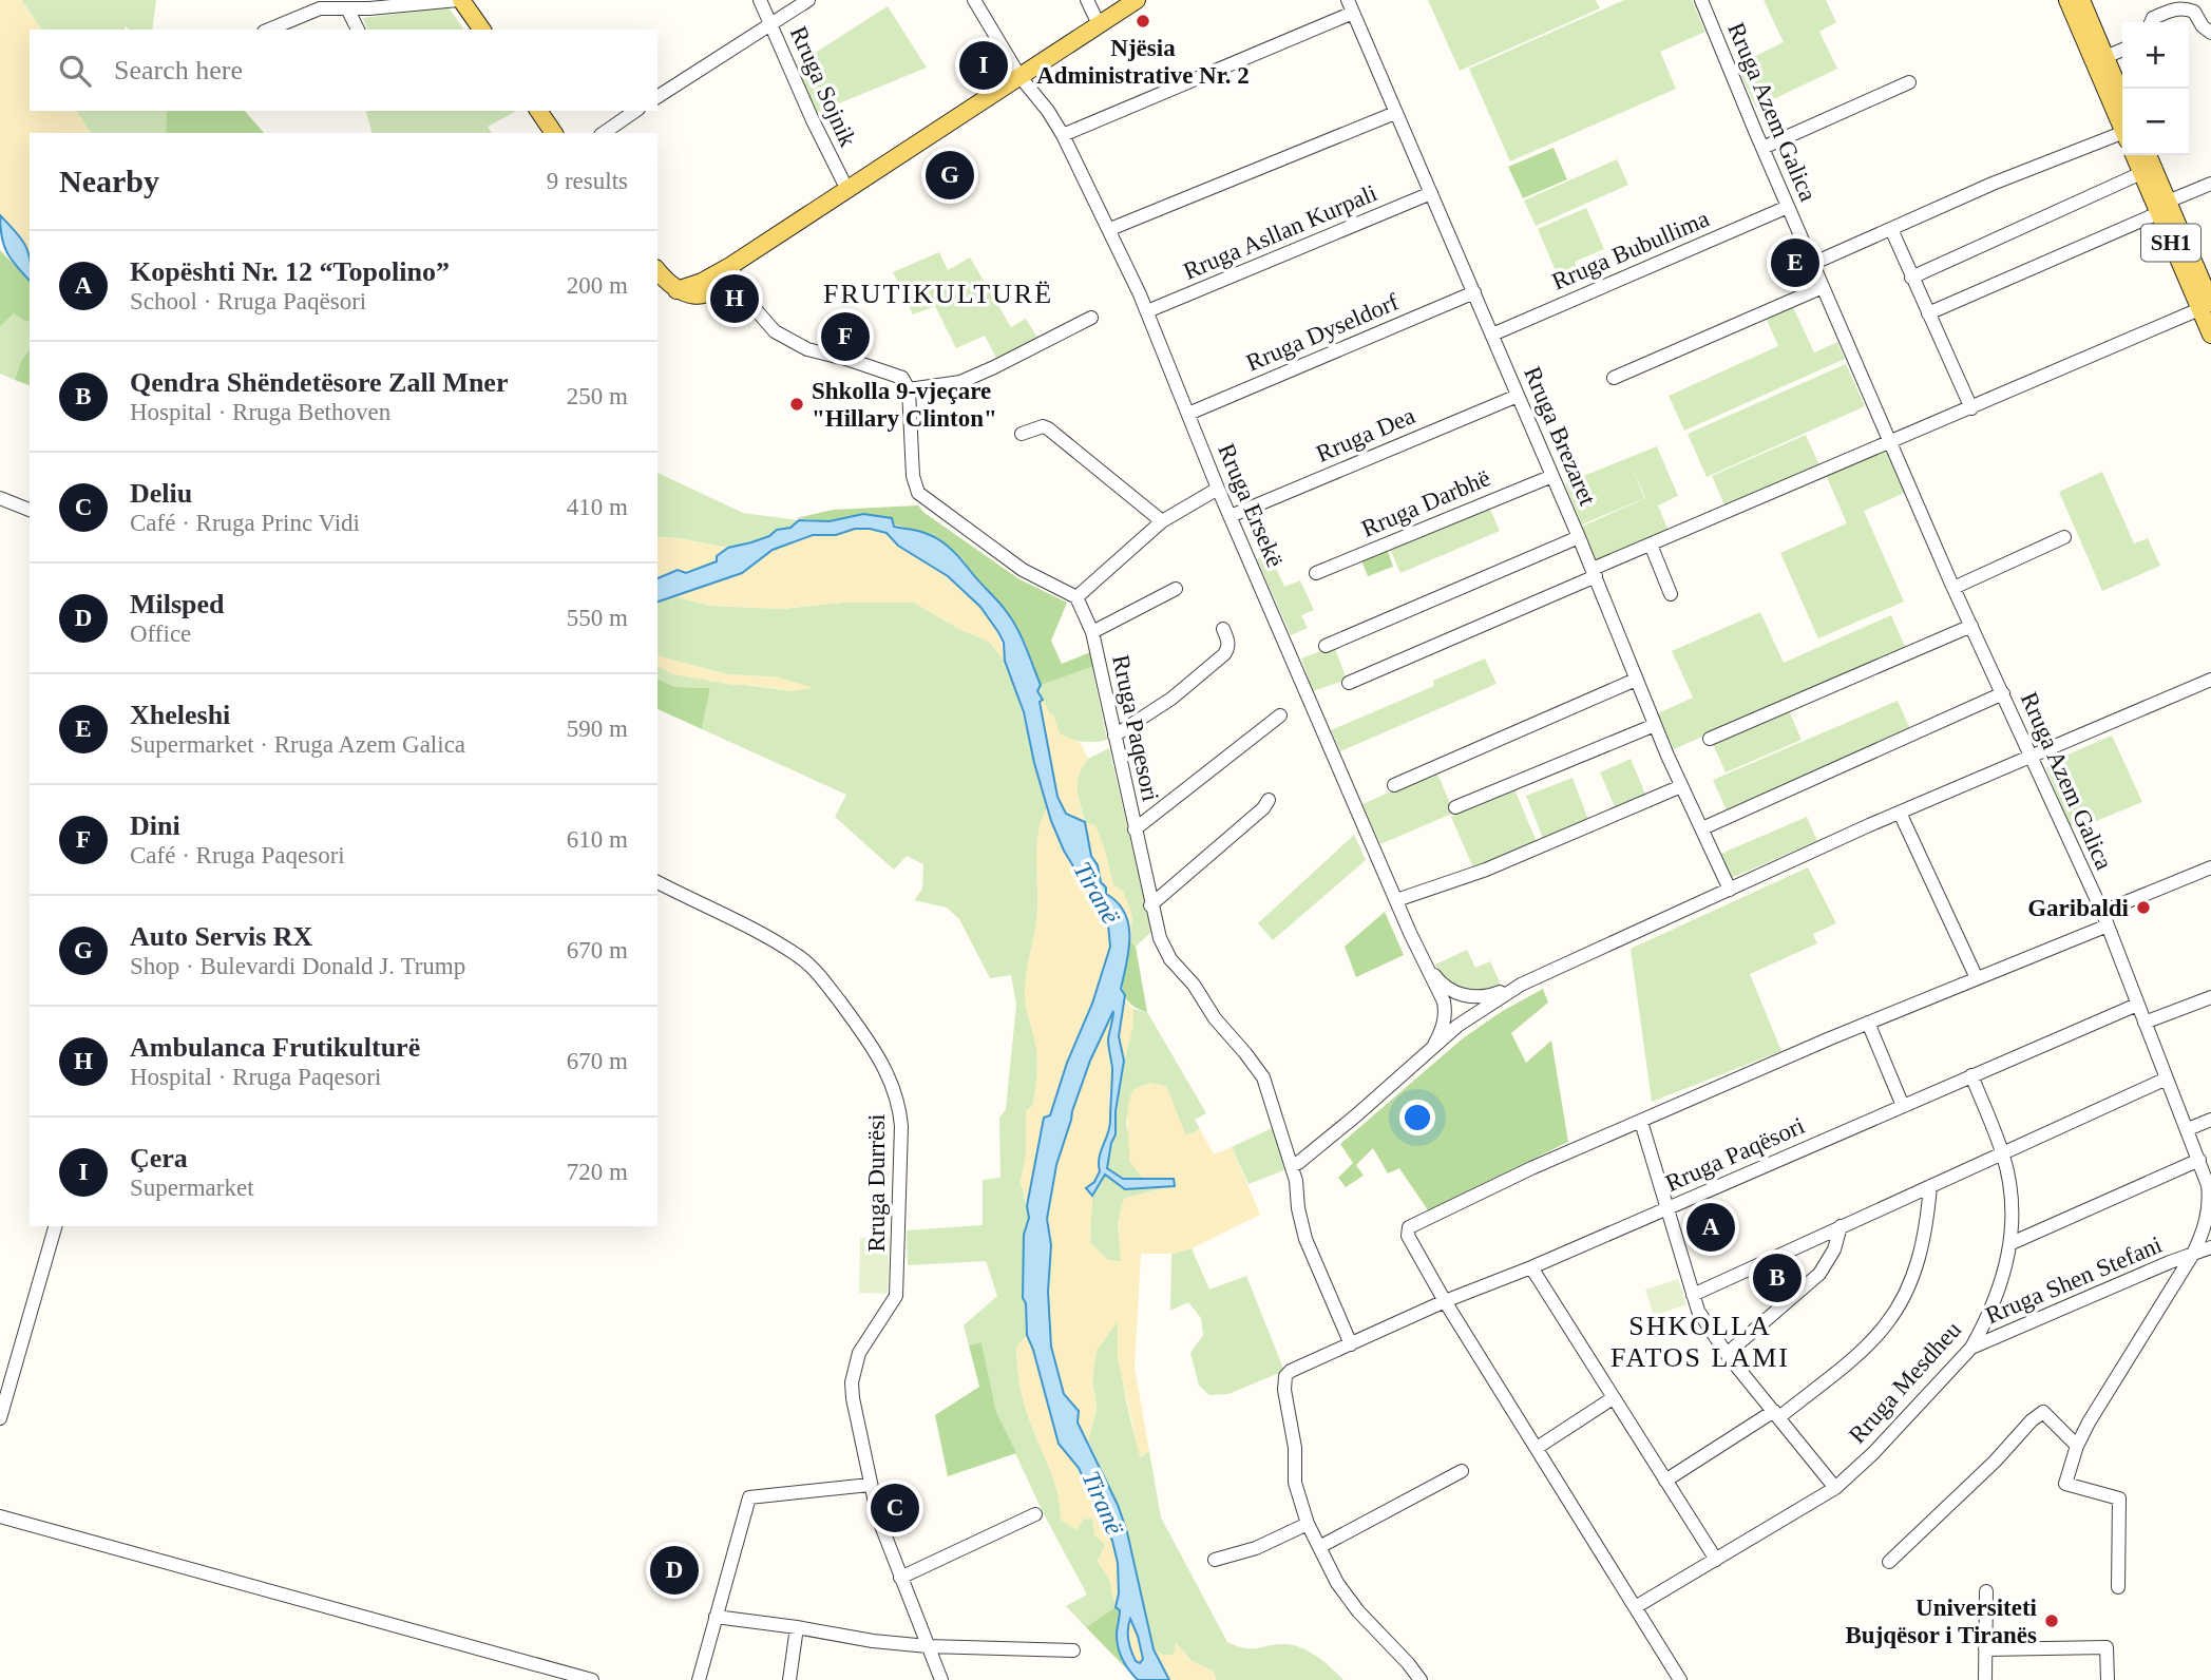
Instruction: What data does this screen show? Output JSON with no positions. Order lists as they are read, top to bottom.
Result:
{
  "streets": {
    "main road": ["SH1"],
    "street": [
      "Rruga Sojnik",
      "Rruga Azem Galica",
      "Rruga Asllan Kurpali",
      "Rruga Bubullima",
      "Rruga Dyseldorf",
      "Rruga Dea",
      "Rruga Brezaret",
      "Rruga Darbhë",
      "Rruga Ersekë",
      "Rruga Paqesori",
      "Rruga Paqësori",
      "Rruga Durrësi",
      "Rruga Shen Stefani",
      "Rruga Mesdheu"
    ]
  },
  "crossings": [
    ["Rruga Azem Galica", "Rruga Bubullima"],
    ["Rruga Azem Galica", "Rruga Paqësori"],
    ["Rruga Azem Galica", "Rruga Shen Stefani"],
    ["Rruga Asllan Kurpali", "Rruga Brezaret"],
    ["Rruga Asllan Kurpali", "Rruga Ersekë"],
    ["Rruga Bubullima", "Rruga Brezaret"],
    ["Rruga Dyseldorf", "Rruga Brezaret"],
    ["Rruga Dyseldorf", "Rruga Ersekë"],
    ["Rruga Dea", "Rruga Brezaret"],
    ["Rruga Dea", "Rruga Ersekë"],
    ["Rruga Brezaret", "Rruga Darbhë"],
    ["Rruga Paqesori", "Rruga Paqësori"],
    ["Rruga Paqësori", "Rruga Mesdheu"],
    ["Rruga Shen Stefani", "Rruga Mesdheu"]
  ],
  "districts": ["FRUTIKULTURË", "SHKOLLA FATOS LAMI"],
  "water": ["Tiranë"],
  "places": [
    "Njësia Administrative Nr. 2",
    "Shkolla 9-vjeçare \"Hillary Clinton\"",
    "Garibaldi",
    "Universiteti Bujqësor i Tiranës"
  ],
  "page": {
    "map_buttons": ["+", "−"],
    "search": "Search here",
    "pins": [
      "I",
      "G",
      "E",
      "H",
      "F",
      "A",
      "B",
      "C",
      "D"
    ],
    "heading": ["Nearby", "9 results"],
    "list": [
      {
        "mark": "A",
        "name": "Kopështi Nr. 12 “Topolino”",
        "note": "School · Rruga Paqësori",
        "value": "200 m"
      },
      {
        "mark": "B",
        "name": "Qendra Shëndetësore Zall Mner",
        "note": "Hospital · Rruga Bethoven",
        "value": "250 m"
      },
      {
        "mark": "C",
        "name": "Deliu",
        "note": "Café · Rruga Princ Vidi",
        "value": "410 m"
      },
      {
        "mark": "D",
        "name": "Milsped",
        "note": "Office",
        "value": "550 m"
      },
      {
        "mark": "E",
        "name": "Xheleshi",
        "note": "Supermarket · Rruga Azem Galica",
        "value": "590 m"
      },
      {
        "mark": "F",
        "name": "Dini",
        "note": "Café · Rruga Paqesori",
        "value": "610 m"
      },
      {
        "mark": "G",
        "name": "Auto Servis RX",
        "note": "Shop · Bulevardi Donald J. Trump",
        "value": "670 m"
      },
      {
        "mark": "H",
        "name": "Ambulanca Frutikulturë",
        "note": "Hospital · Rruga Paqesori",
        "value": "670 m"
      },
      {
        "mark": "I",
        "name": "Çera",
        "note": "Supermarket",
        "value": "720 m"
      }
    ]
  }
}
